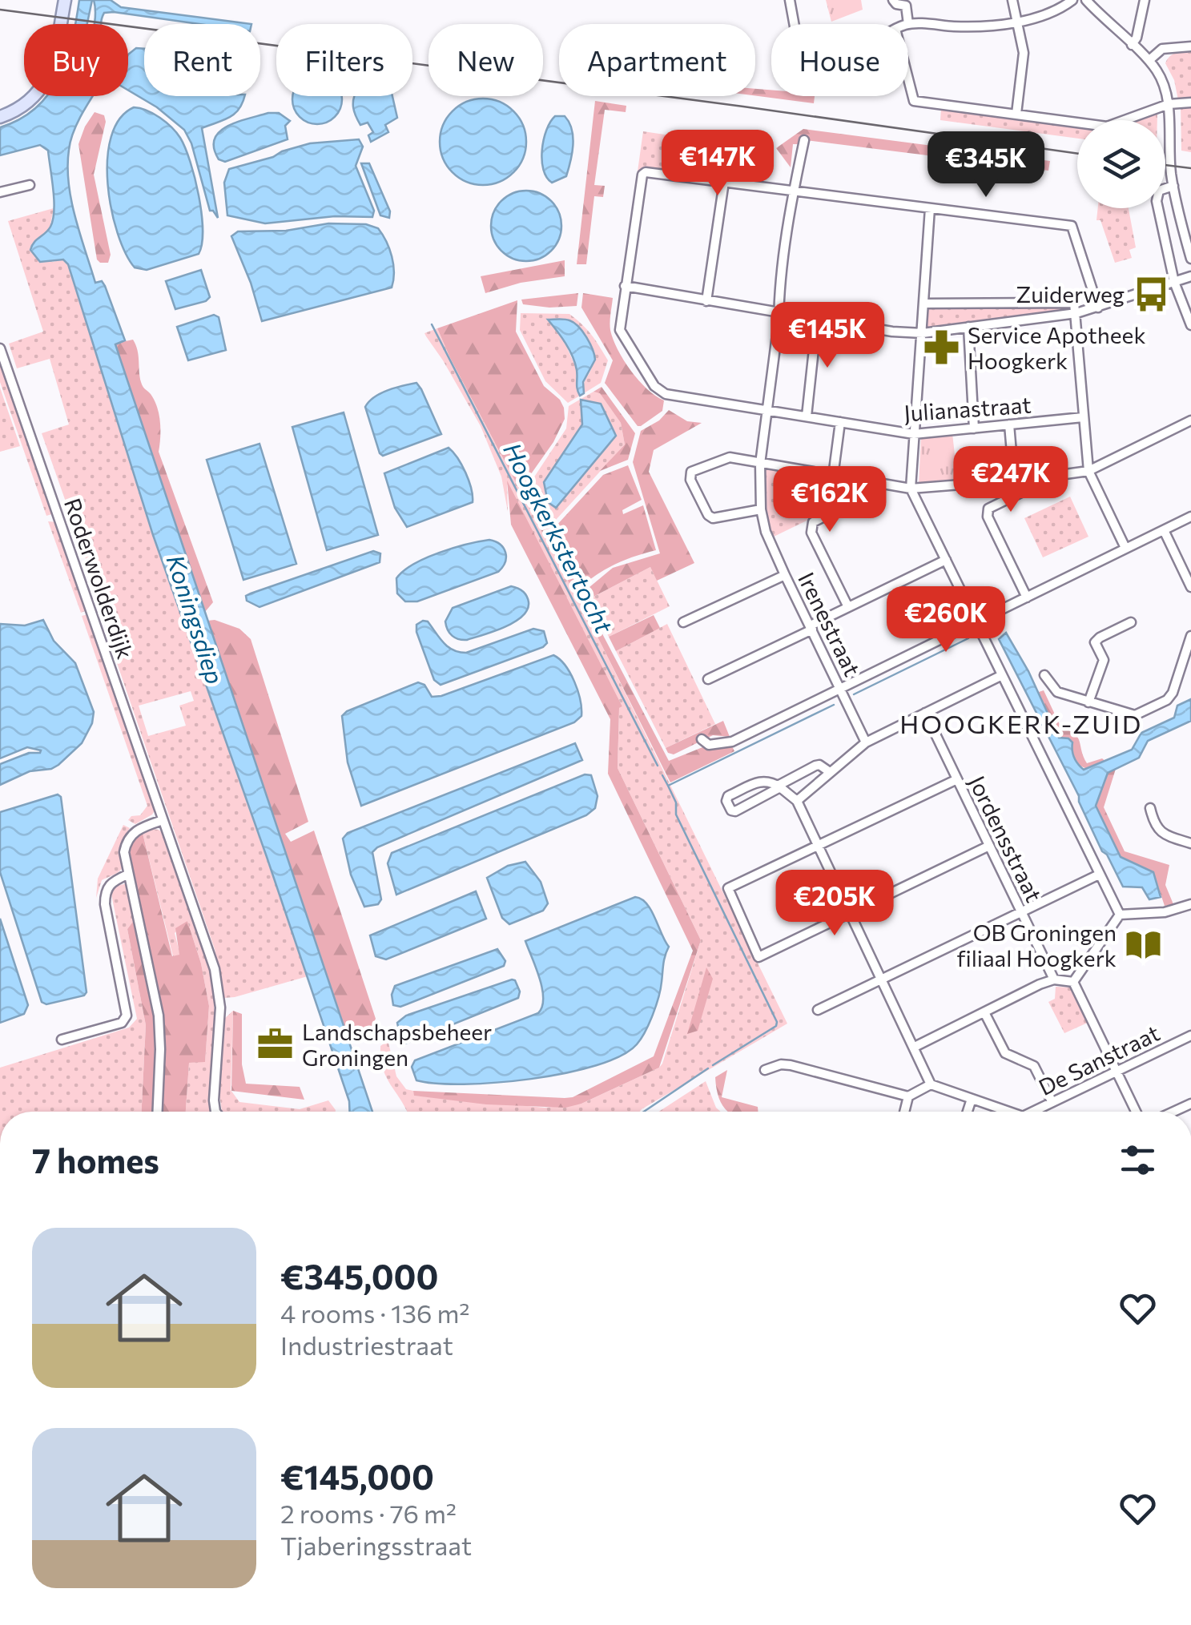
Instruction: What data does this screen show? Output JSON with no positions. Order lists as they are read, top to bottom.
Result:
{
  "streets": {
    "street": [
      "Julianastraat",
      "Roderwolderdijk",
      "Irenestraat",
      "Jordensstraat",
      "De Sanstraat"
    ]
  },
  "crossings": [
    ["Julianastraat", "Irenestraat"]
  ],
  "districts": ["HOOGKERK-ZUID"],
  "water": ["Hoogkerkstertocht", "Koningsdiep"],
  "places": {
    "bus stop": ["Zuiderweg"],
    "pharmacy": ["Service Apotheek Hoogkerk"],
    "library": ["OB Groningen filiaal Hoogkerk"],
    "office": ["Landschapsbeheer Groningen"]
  },
  "page": {
    "chip": [
      "Buy",
      "Rent",
      "Filters",
      "New",
      "Apartment",
      "House"
    ],
    "price": [
      "€147K",
      "€345K",
      "€145K",
      "€247K",
      "€162K",
      "€260K",
      "€205K"
    ],
    "heading": "7 homes",
    "list": [
      {
        "name": "€345,000",
        "note": "4 rooms · 136 m² · Industriestraat"
      },
      {
        "name": "€145,000",
        "note": "2 rooms · 76 m² · Tjaberingsstraat"
      }
    ]
  }
}
